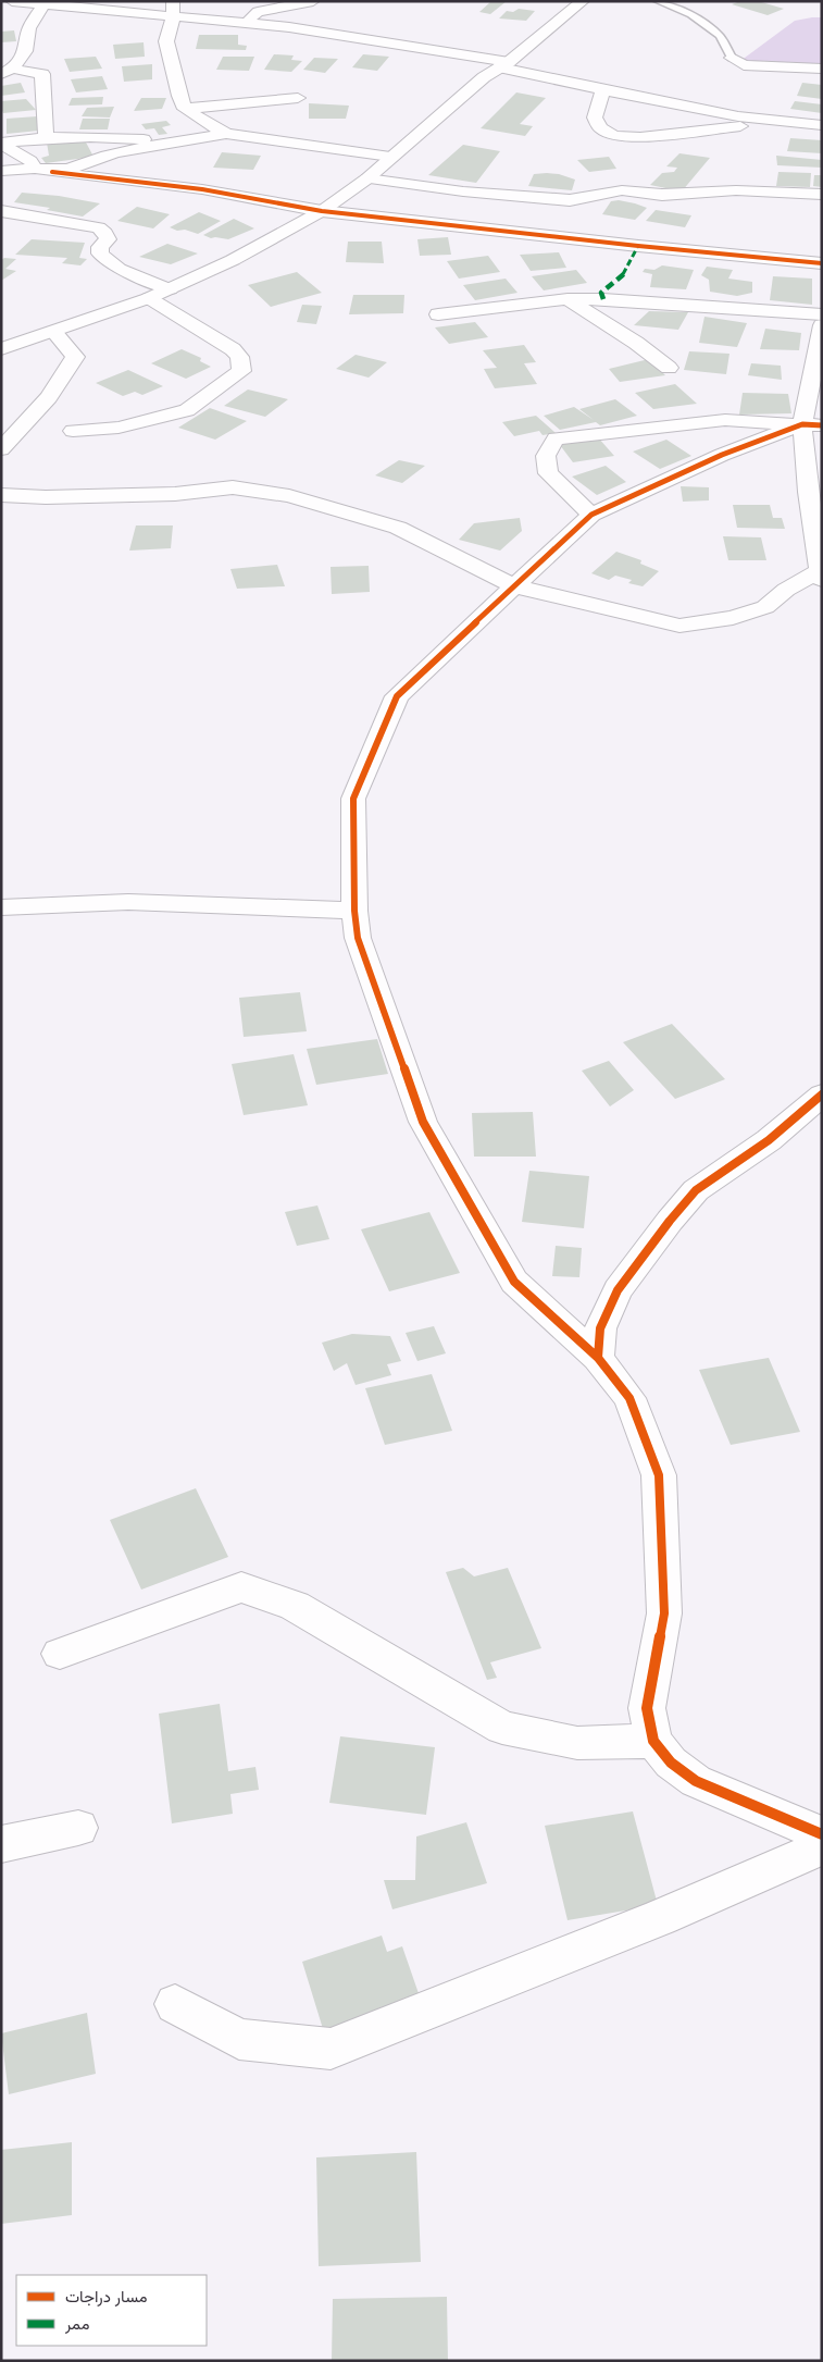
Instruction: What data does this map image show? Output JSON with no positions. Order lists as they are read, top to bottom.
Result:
{
  "legend": ["مسار دراجات", "ممر"]
}
